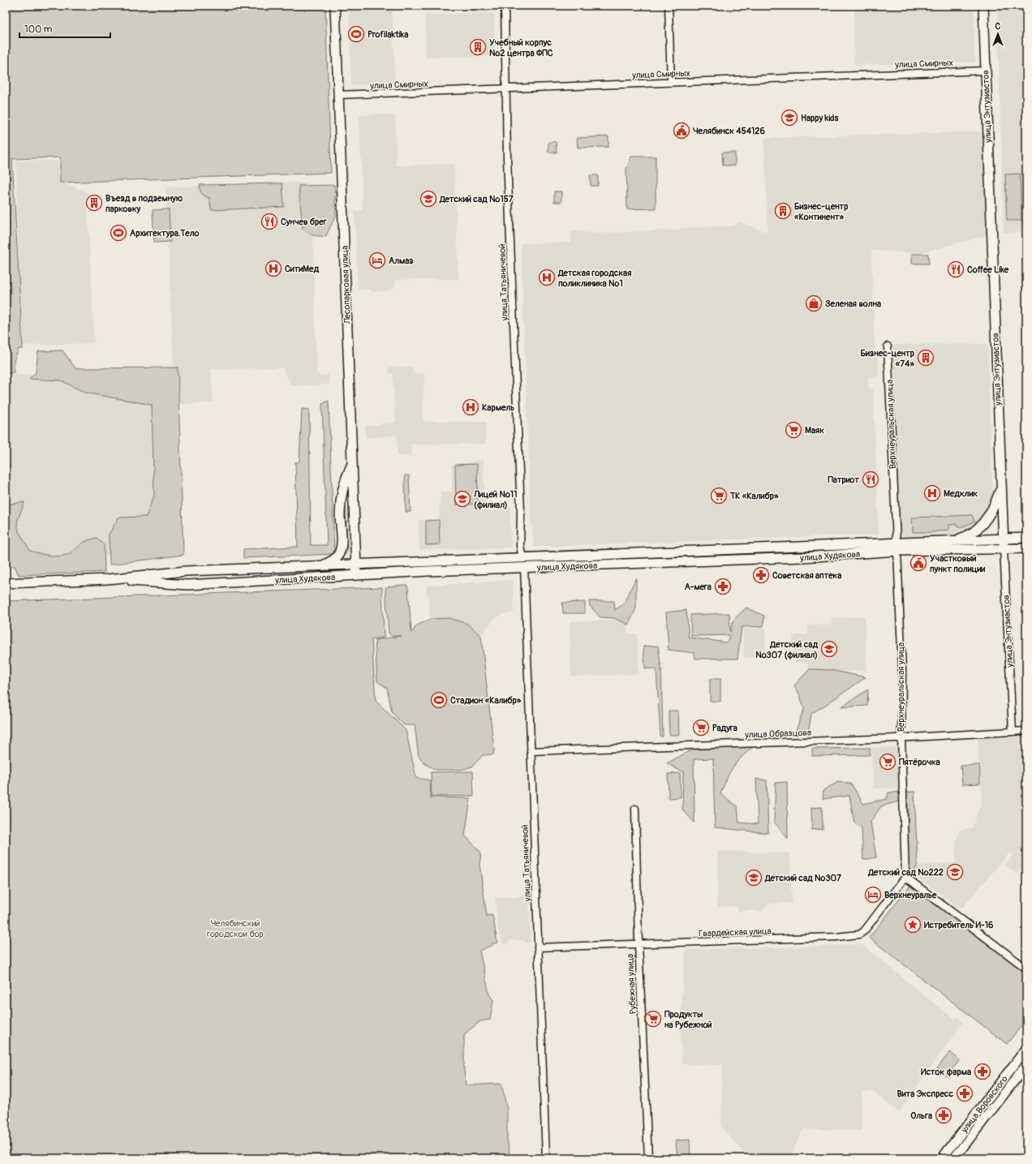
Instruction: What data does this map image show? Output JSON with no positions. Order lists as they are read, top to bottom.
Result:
{
  "streets": {
    "main road": [
      "улица Энтузиастов",
      "Лесопарковая улица",
      "улица Худякова",
      "улица Воровского"
    ],
    "street": [
      "улица Смирных",
      "улица Татьяничевой",
      "Верхнеуральская улица",
      "улица Образцова",
      "Гвардейская улица",
      "Рубежная улица"
    ]
  },
  "crossings": [
    ["улица Смирных", "улица Энтузиастов"],
    ["улица Смирных", "улица Татьяничевой"],
    ["улица Смирных", "Лесопарковая улица"],
    ["улица Энтузиастов", "улица Худякова"],
    ["улица Энтузиастов", "улица Образцова"],
    ["улица Татьяничевой", "улица Худякова"],
    ["улица Татьяничевой", "улица Образцова"],
    ["улица Татьяничевой", "Гвардейская улица"],
    ["Лесопарковая улица", "улица Худякова"],
    ["Верхнеуральская улица", "улица Худякова"],
    ["Верхнеуральская улица", "улица Образцова"],
    ["Верхнеуральская улица", "Гвардейская улица"],
    ["Гвардейская улица", "Рубежная улица"]
  ],
  "parks": ["Челябинский городской бор"],
  "places": {
    "sports": ["Profilaktika", "Архитектура.Тело", "Стадион «Калибр»"],
    "building": [
      "Учебный корпус №2 центра ФПС",
      "Въезд в подземную парковку",
      "Бизнес-центр «Континент»",
      "Бизнес-центр «74»"
    ],
    "school or university": [
      "Happy kids",
      "Детский сад №157",
      "Лицей №11 (филиал)",
      "Детский сад №307 (филиал)",
      "Детский сад №222",
      "Детский сад №307"
    ],
    "public building": ["Челябинск 454126", "Участковый пункт полиции"],
    "restaurant": ["Сунчев брег", "Coffee Like", "Патриот"],
    "hotel": ["Алмаз", "Верхнеуралье"],
    "hospital": [
      "СитиМед",
      "Детская городская поликлиника №1",
      "Кармель",
      "Медклик"
    ],
    "shop": ["Зеленая волна"],
    "supermarket": [
      "Маяк",
      "ТК «Калибр»",
      "Радуга",
      "Пятёрочка",
      "Продукты на Рубежной"
    ],
    "pharmacy": [
      "Советская аптека",
      "А-мега",
      "Исток фарма",
      "Вита Экспресс",
      "Ольга"
    ],
    "place": ["Истребитель И-16"]
  },
  "scale_bar": "100 m",
  "north": "top"
}
